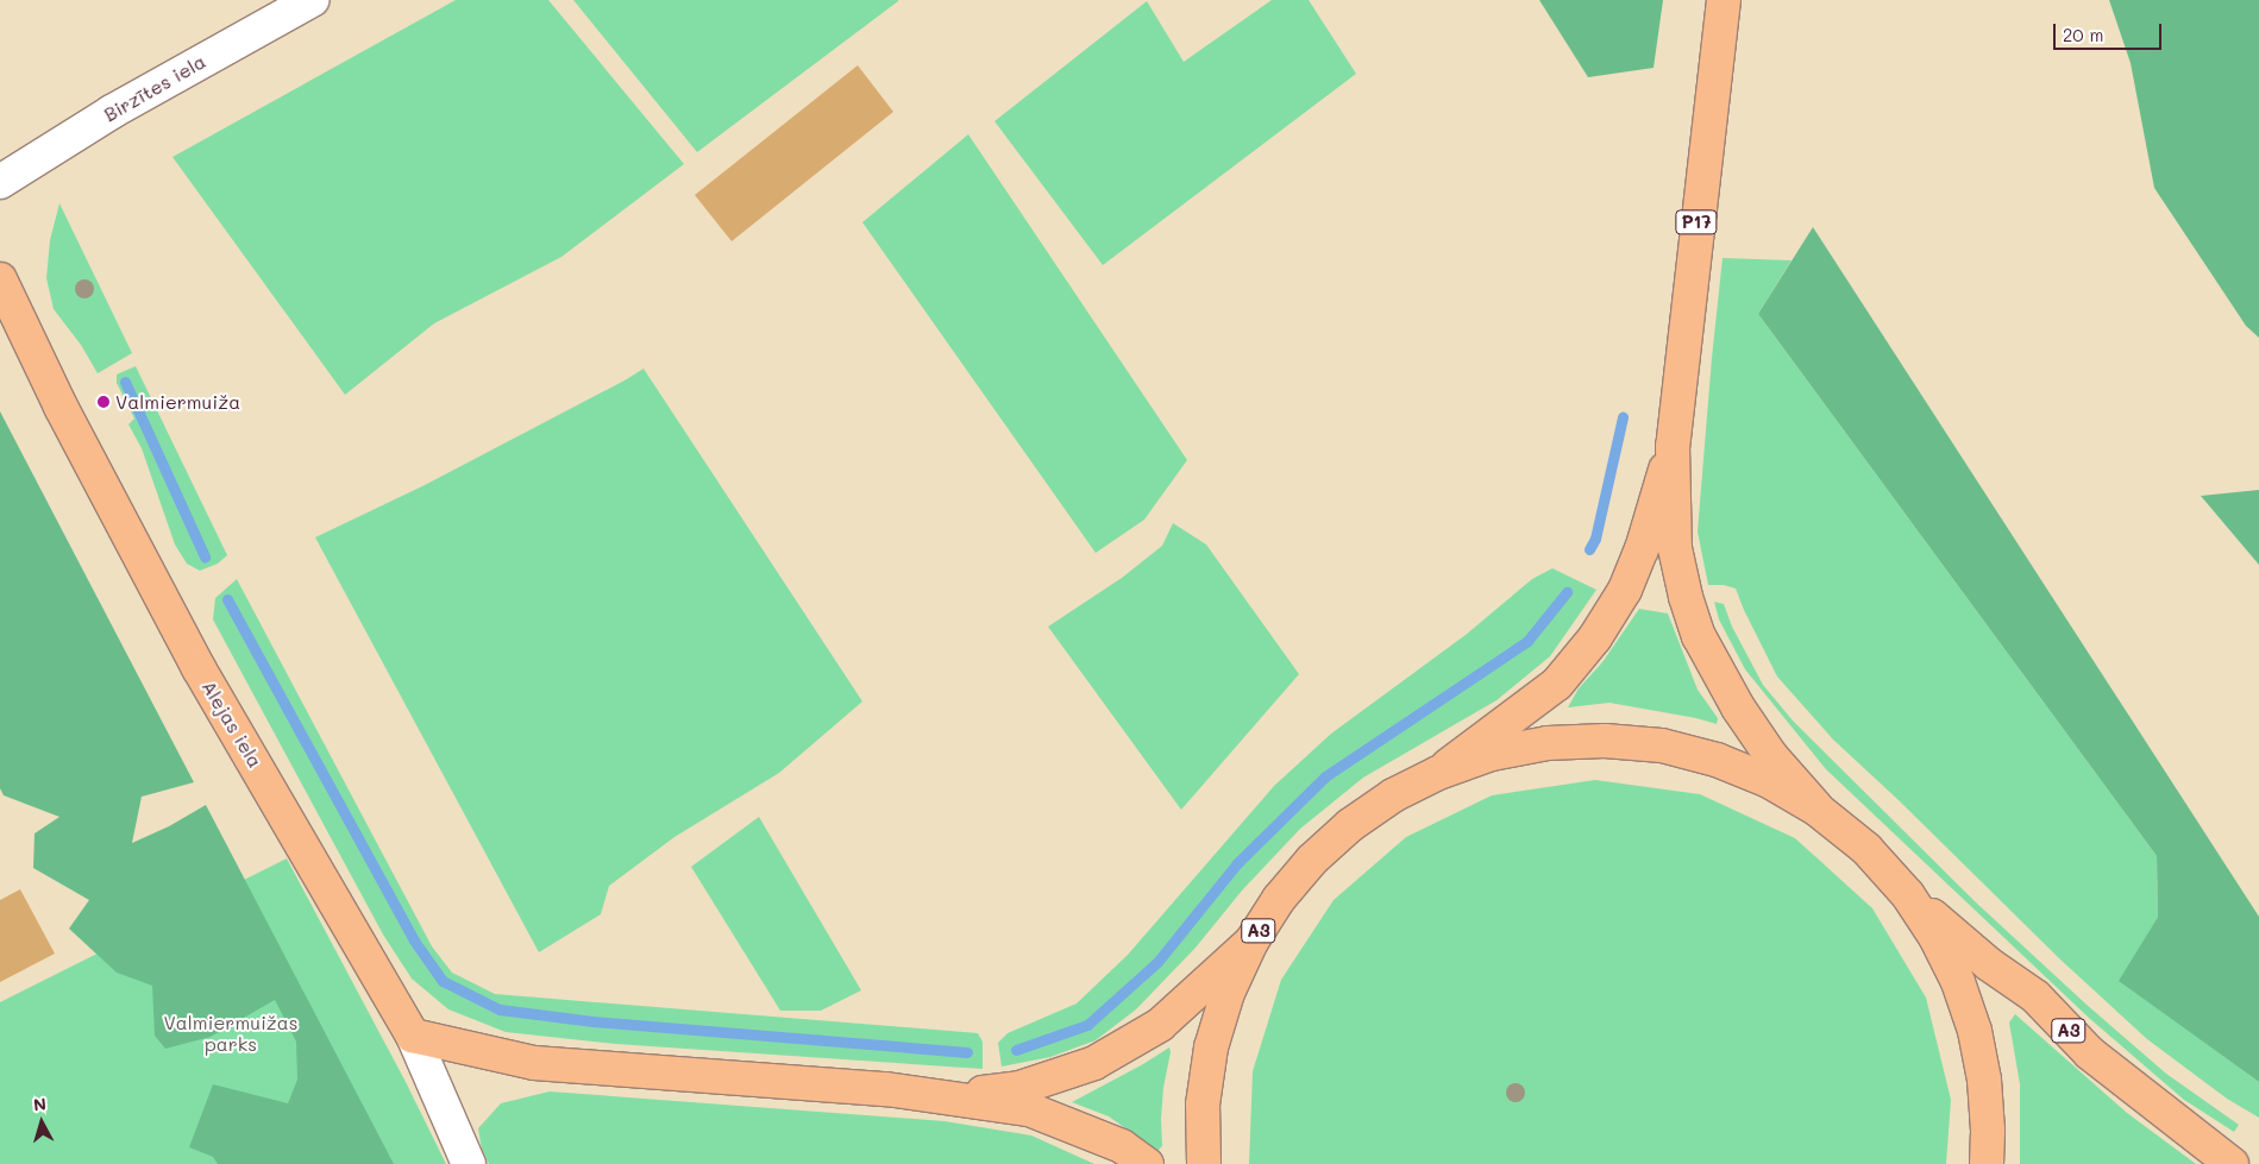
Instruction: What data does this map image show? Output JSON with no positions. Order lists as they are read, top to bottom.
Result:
{
  "streets": {
    "main road": ["P17", "Alejas iela", "A3"],
    "street": ["Birzītes iela"]
  },
  "crossings": [
    ["P17", "A3"]
  ],
  "parks": ["Valmiermuižas parks"],
  "places": ["Valmiermuiža"],
  "scale_bar": "20 m",
  "north": "top"
}
